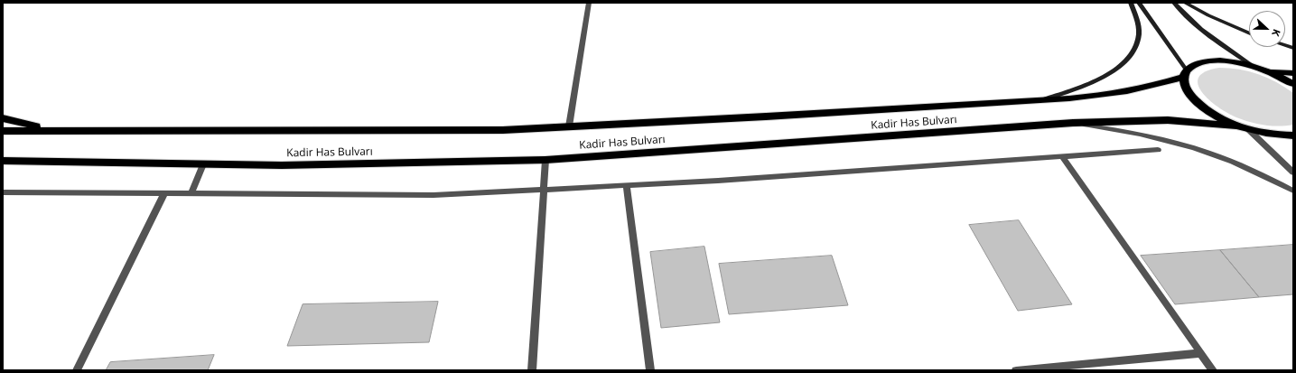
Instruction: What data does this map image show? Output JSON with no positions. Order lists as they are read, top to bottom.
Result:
{
  "streets": {
    "highway": ["Kadir Has Bulvarı"]
  },
  "north": "right"
}
